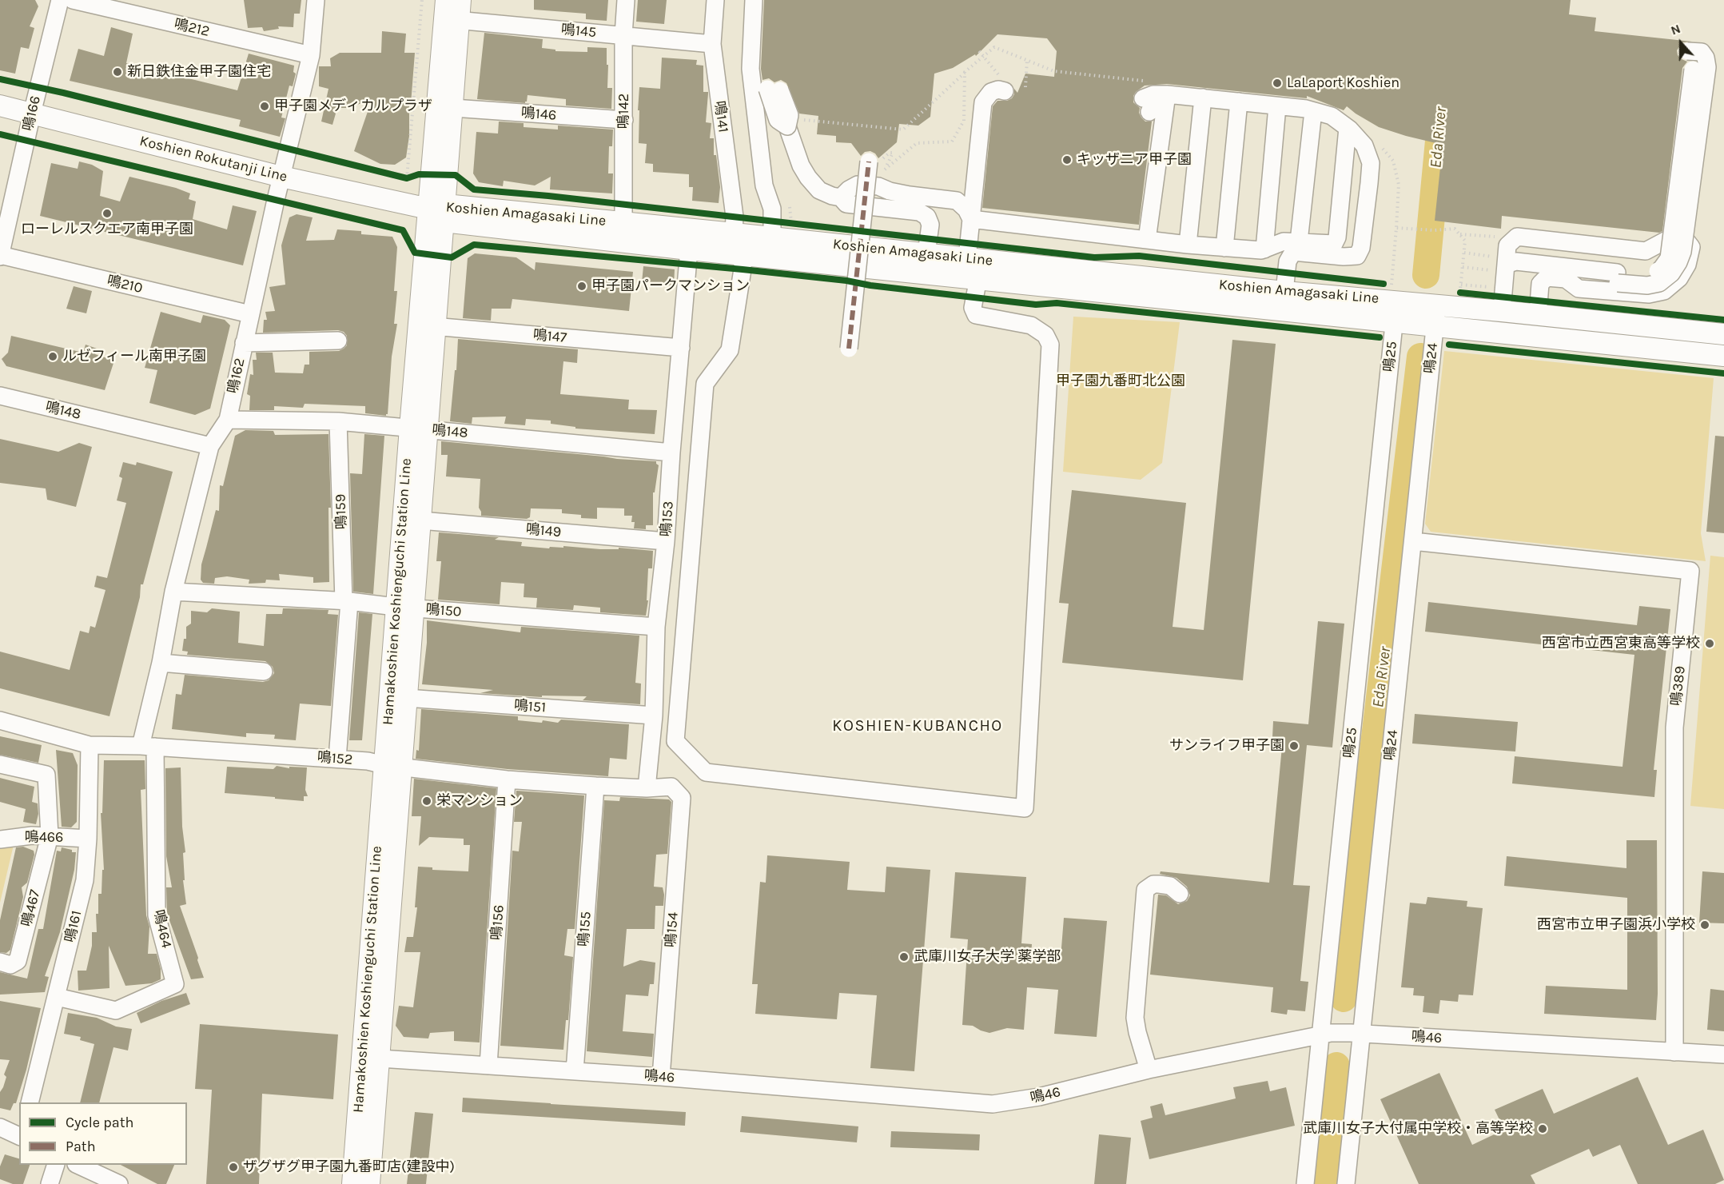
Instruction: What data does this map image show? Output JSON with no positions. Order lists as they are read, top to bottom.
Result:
{
  "streets": {
    "main road": ["Koshien Rokutanji Line", "Koshien Amagasaki Line", "Hamakoshien Koshienguchi Station Line"],
    "street": [
      "鳴212",
      "鳴145",
      "鳴142",
      "鳴166",
      "鳴146",
      "鳴141",
      "鳴210",
      "鳴147",
      "鳴25",
      "鳴24",
      "鳴162",
      "鳴148",
      "鳴159",
      "鳴153",
      "鳴149",
      "鳴150",
      "鳴389",
      "鳴151",
      "鳴152",
      "鳴466",
      "鳴467",
      "鳴156",
      "鳴161",
      "鳴464",
      "鳴155",
      "鳴154",
      "鳴46"
    ]
  },
  "crossings": [
    ["鳴212", "鳴162"],
    ["鳴145", "鳴142"],
    ["鳴145", "鳴141"],
    ["鳴145", "Hamakoshien Koshienguchi Station Line"],
    ["鳴142", "鳴146"],
    ["鳴142", "Koshien Amagasaki Line"],
    ["鳴166", "Koshien Rokutanji Line"],
    ["鳴166", "鳴210"],
    ["鳴146", "Hamakoshien Koshienguchi Station Line"],
    ["鳴141", "Koshien Amagasaki Line"],
    ["Koshien Rokutanji Line", "Koshien Amagasaki Line"],
    ["Koshien Rokutanji Line", "鳴162"],
    ["Koshien Rokutanji Line", "Hamakoshien Koshienguchi Station Line"],
    ["Koshien Amagasaki Line", "鳴25"],
    ["Koshien Amagasaki Line", "鳴24"],
    ["Koshien Amagasaki Line", "鳴153"],
    ["Koshien Amagasaki Line", "Hamakoshien Koshienguchi Station Line"],
    ["鳴210", "鳴162"],
    ["鳴147", "鳴153"],
    ["鳴147", "Hamakoshien Koshienguchi Station Line"],
    ["鳴25", "鳴46"],
    ["鳴24", "鳴389"],
    ["鳴24", "鳴46"],
    ["鳴162", "鳴148"],
    ["鳴162", "鳴150"],
    ["鳴162", "鳴152"],
    ["鳴162", "鳴464"],
    ["鳴148", "鳴159"],
    ["鳴148", "鳴153"],
    ["鳴148", "Hamakoshien Koshienguchi Station Line"],
    ["鳴159", "鳴150"],
    ["鳴159", "鳴152"],
    ["鳴153", "鳴149"],
    ["鳴153", "鳴150"],
    ["鳴153", "鳴151"],
    ["鳴153", "鳴152"],
    ["鳴149", "Hamakoshien Koshienguchi Station Line"],
    ["Hamakoshien Koshienguchi Station Line", "鳴150"],
    ["Hamakoshien Koshienguchi Station Line", "鳴151"],
    ["Hamakoshien Koshienguchi Station Line", "鳴152"],
    ["Hamakoshien Koshienguchi Station Line", "鳴46"],
    ["鳴389", "鳴46"],
    ["鳴152", "鳴156"],
    ["鳴152", "鳴161"],
    ["鳴152", "鳴464"],
    ["鳴152", "鳴155"],
    ["鳴152", "鳴154"],
    ["鳴466", "鳴467"],
    ["鳴466", "鳴161"],
    ["鳴156", "鳴46"],
    ["鳴161", "鳴464"],
    ["鳴155", "鳴46"],
    ["鳴154", "鳴46"]
  ],
  "districts": ["KOSHIEN-KUBANCHO"],
  "water": ["Eda River"],
  "parks": ["甲子園九番町北公園"],
  "places": [
    "新日鉄住金甲子園住宅",
    "LaLaport Koshien",
    "甲子園メディカルプラザ",
    "キッザニア甲子園",
    "ローレルスクエア南甲子園",
    "甲子園パークマンション",
    "ルゼフィール南甲子園",
    "西宮市立西宮東高等学校",
    "サンライフ甲子園",
    "栄マンション",
    "西宮市立甲子園浜小学校",
    "武庫川女子大学 薬学部",
    "武庫川女子大付属中学校・高等学校",
    "ザグザグ甲子園九番町店(建設中)"
  ],
  "legend": ["Cycle path", "Path"],
  "north": "top"
}
